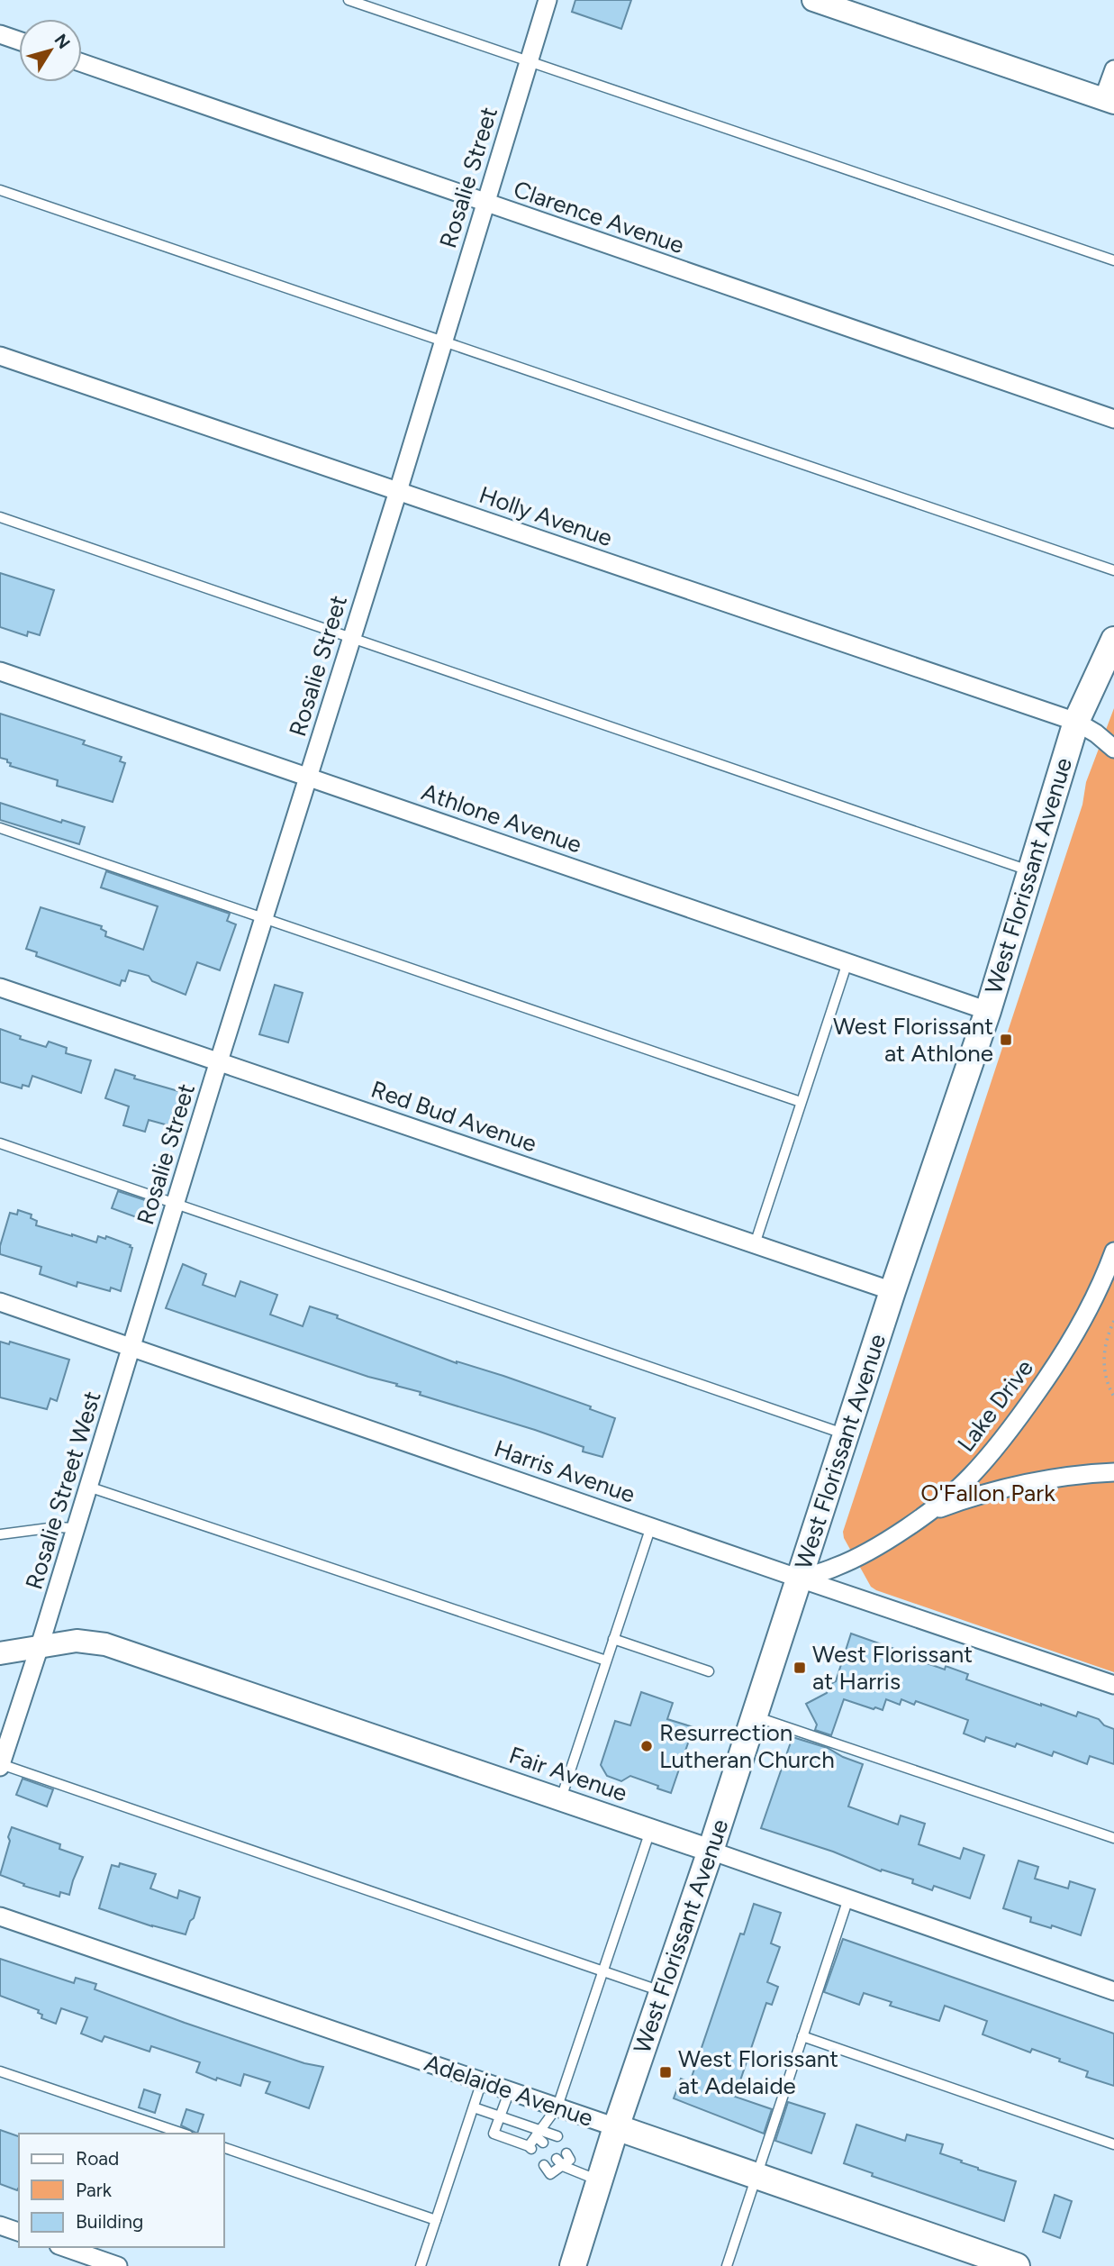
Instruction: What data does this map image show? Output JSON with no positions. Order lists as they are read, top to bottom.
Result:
{
  "streets": {
    "main road": ["West Florissant Avenue", "Adelaide Avenue"],
    "street": [
      "Rosalie Street",
      "Clarence Avenue",
      "Holly Avenue",
      "Athlone Avenue",
      "Red Bud Avenue",
      "Lake Drive",
      "Harris Avenue",
      "Rosalie Street West",
      "Fair Avenue"
    ]
  },
  "crossings": [
    ["Rosalie Street", "Clarence Avenue"],
    ["Rosalie Street", "Holly Avenue"],
    ["Rosalie Street", "Athlone Avenue"],
    ["Rosalie Street", "Red Bud Avenue"],
    ["Rosalie Street", "Harris Avenue"],
    ["Rosalie Street", "Rosalie Street West"],
    ["Holly Avenue", "West Florissant Avenue"],
    ["Athlone Avenue", "West Florissant Avenue"],
    ["West Florissant Avenue", "Red Bud Avenue"],
    ["West Florissant Avenue", "Lake Drive"],
    ["West Florissant Avenue", "Harris Avenue"],
    ["West Florissant Avenue", "Fair Avenue"],
    ["West Florissant Avenue", "Adelaide Avenue"],
    ["Lake Drive", "Harris Avenue"],
    ["Harris Avenue", "Rosalie Street West"],
    ["Rosalie Street West", "Fair Avenue"]
  ],
  "parks": ["O'Fallon Park"],
  "places": {
    "transit": ["West Florissant at Athlone", "West Florissant at Harris", "West Florissant at Adelaide"],
    "other": ["Resurrection Lutheran Church"]
  },
  "legend": ["Road", "Park", "Building"],
  "north": "top right"
}
